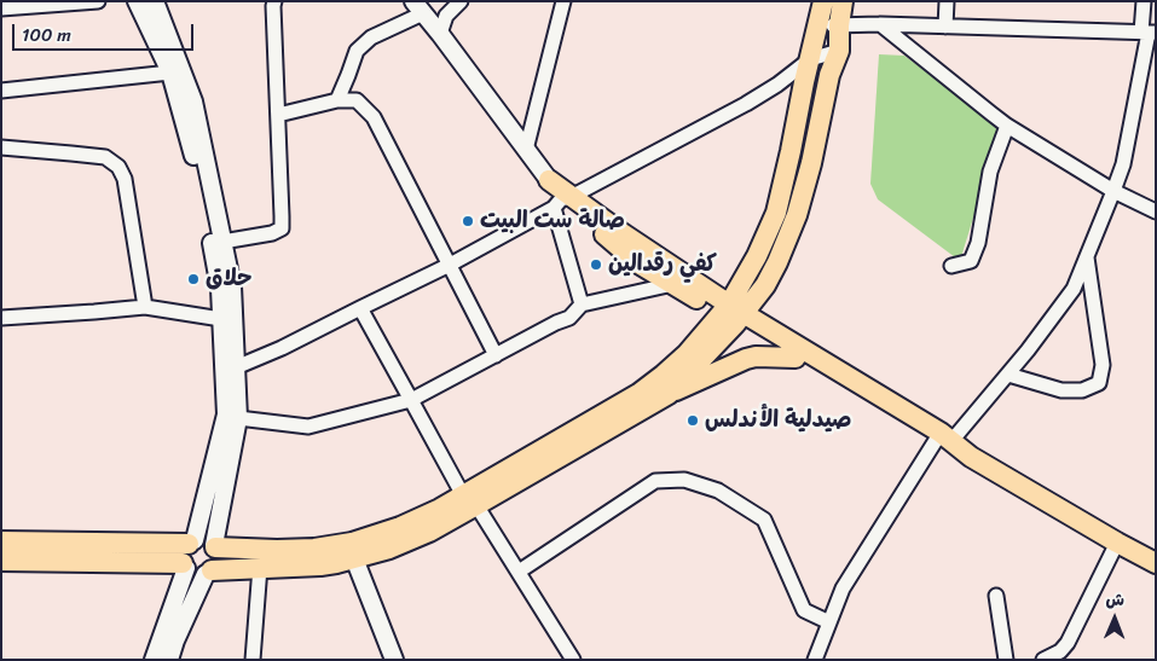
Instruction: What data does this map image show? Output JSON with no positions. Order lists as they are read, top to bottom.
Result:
{
  "places": [
    "صالة ست البيت",
    "كفي رقدالين",
    "حلاق",
    "صيدلية الأندلس"
  ],
  "scale_bar": "100 m",
  "north": "top"
}
